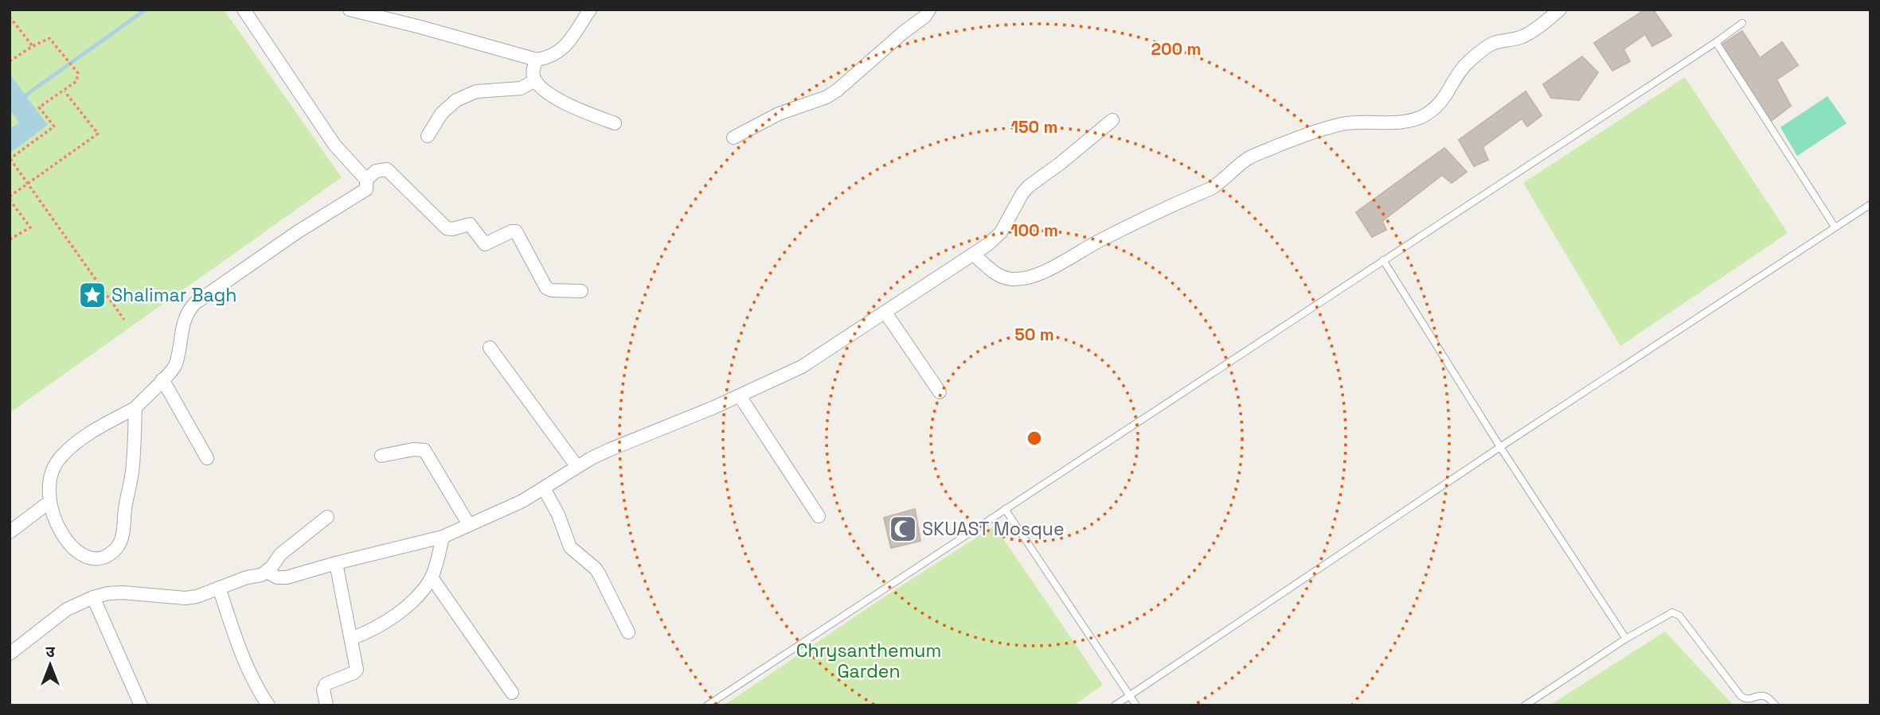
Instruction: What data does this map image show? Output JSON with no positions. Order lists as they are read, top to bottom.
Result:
{
  "parks": ["Chrysanthemum Garden"],
  "places": {
    "place": ["Shalimar Bagh"],
    "mosque": ["SKUAST Mosque"]
  },
  "north": "top",
  "rings": [
    "200 m",
    "150 m",
    "100 m",
    "50 m"
  ]
}
